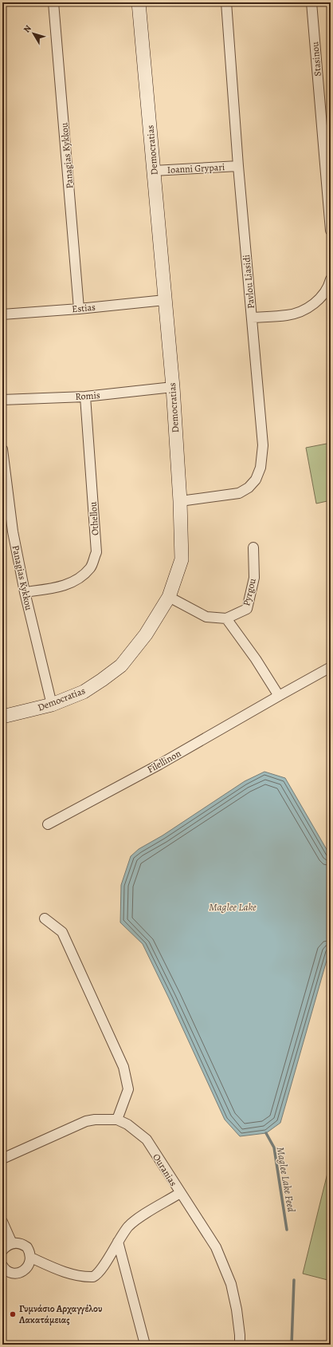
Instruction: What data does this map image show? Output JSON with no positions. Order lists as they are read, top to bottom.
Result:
{
  "streets": {
    "street": [
      "Stasinou",
      "Democratias",
      "Panagias Kykkou",
      "Ioanni Grypari",
      "Pavlou Liasidi",
      "Estias",
      "Romis",
      "Othellou",
      "Pyrgou",
      "Filellinon",
      "Ouranias"
    ]
  },
  "crossings": [
    ["Democratias", "Panagias Kykkou"],
    ["Democratias", "Ioanni Grypari"],
    ["Democratias", "Pavlou Liasidi"],
    ["Democratias", "Estias"],
    ["Democratias", "Romis"],
    ["Democratias", "Pyrgou"],
    ["Panagias Kykkou", "Estias"],
    ["Panagias Kykkou", "Othellou"],
    ["Ioanni Grypari", "Pavlou Liasidi"],
    ["Romis", "Othellou"]
  ],
  "water": ["Maglee Lake", "Maglee Lake Feed"],
  "places": ["Γυμνάσιο Αρχαγγέλου Λακατάμειας"],
  "north": "top left"
}
